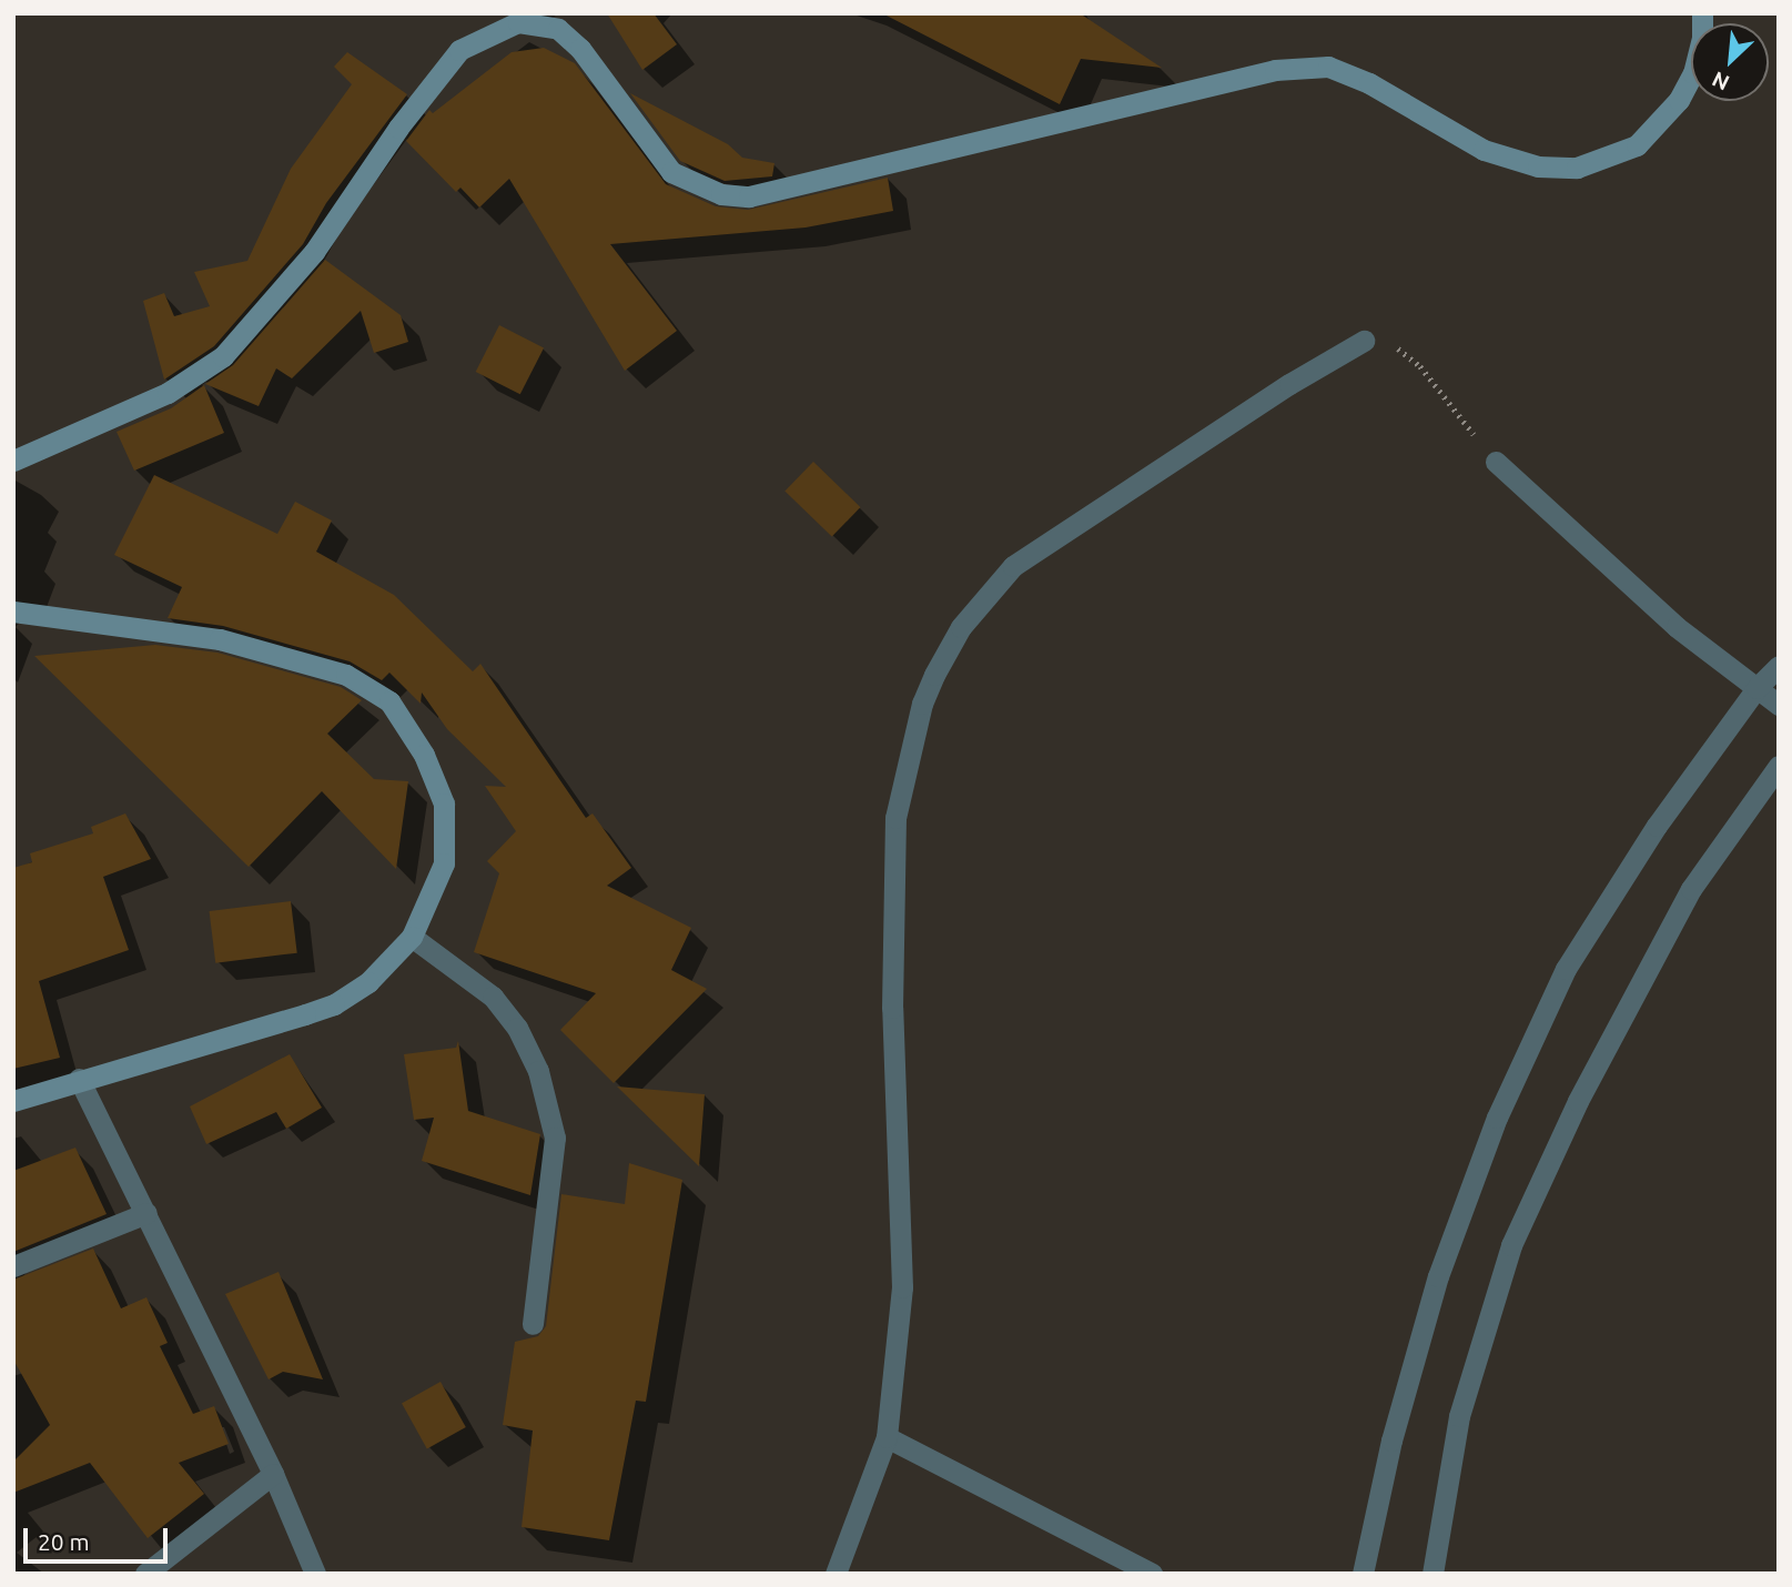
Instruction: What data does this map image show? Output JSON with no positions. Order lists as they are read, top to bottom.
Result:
{
  "scale_bar": "20 m",
  "north": "bottom left"
}
